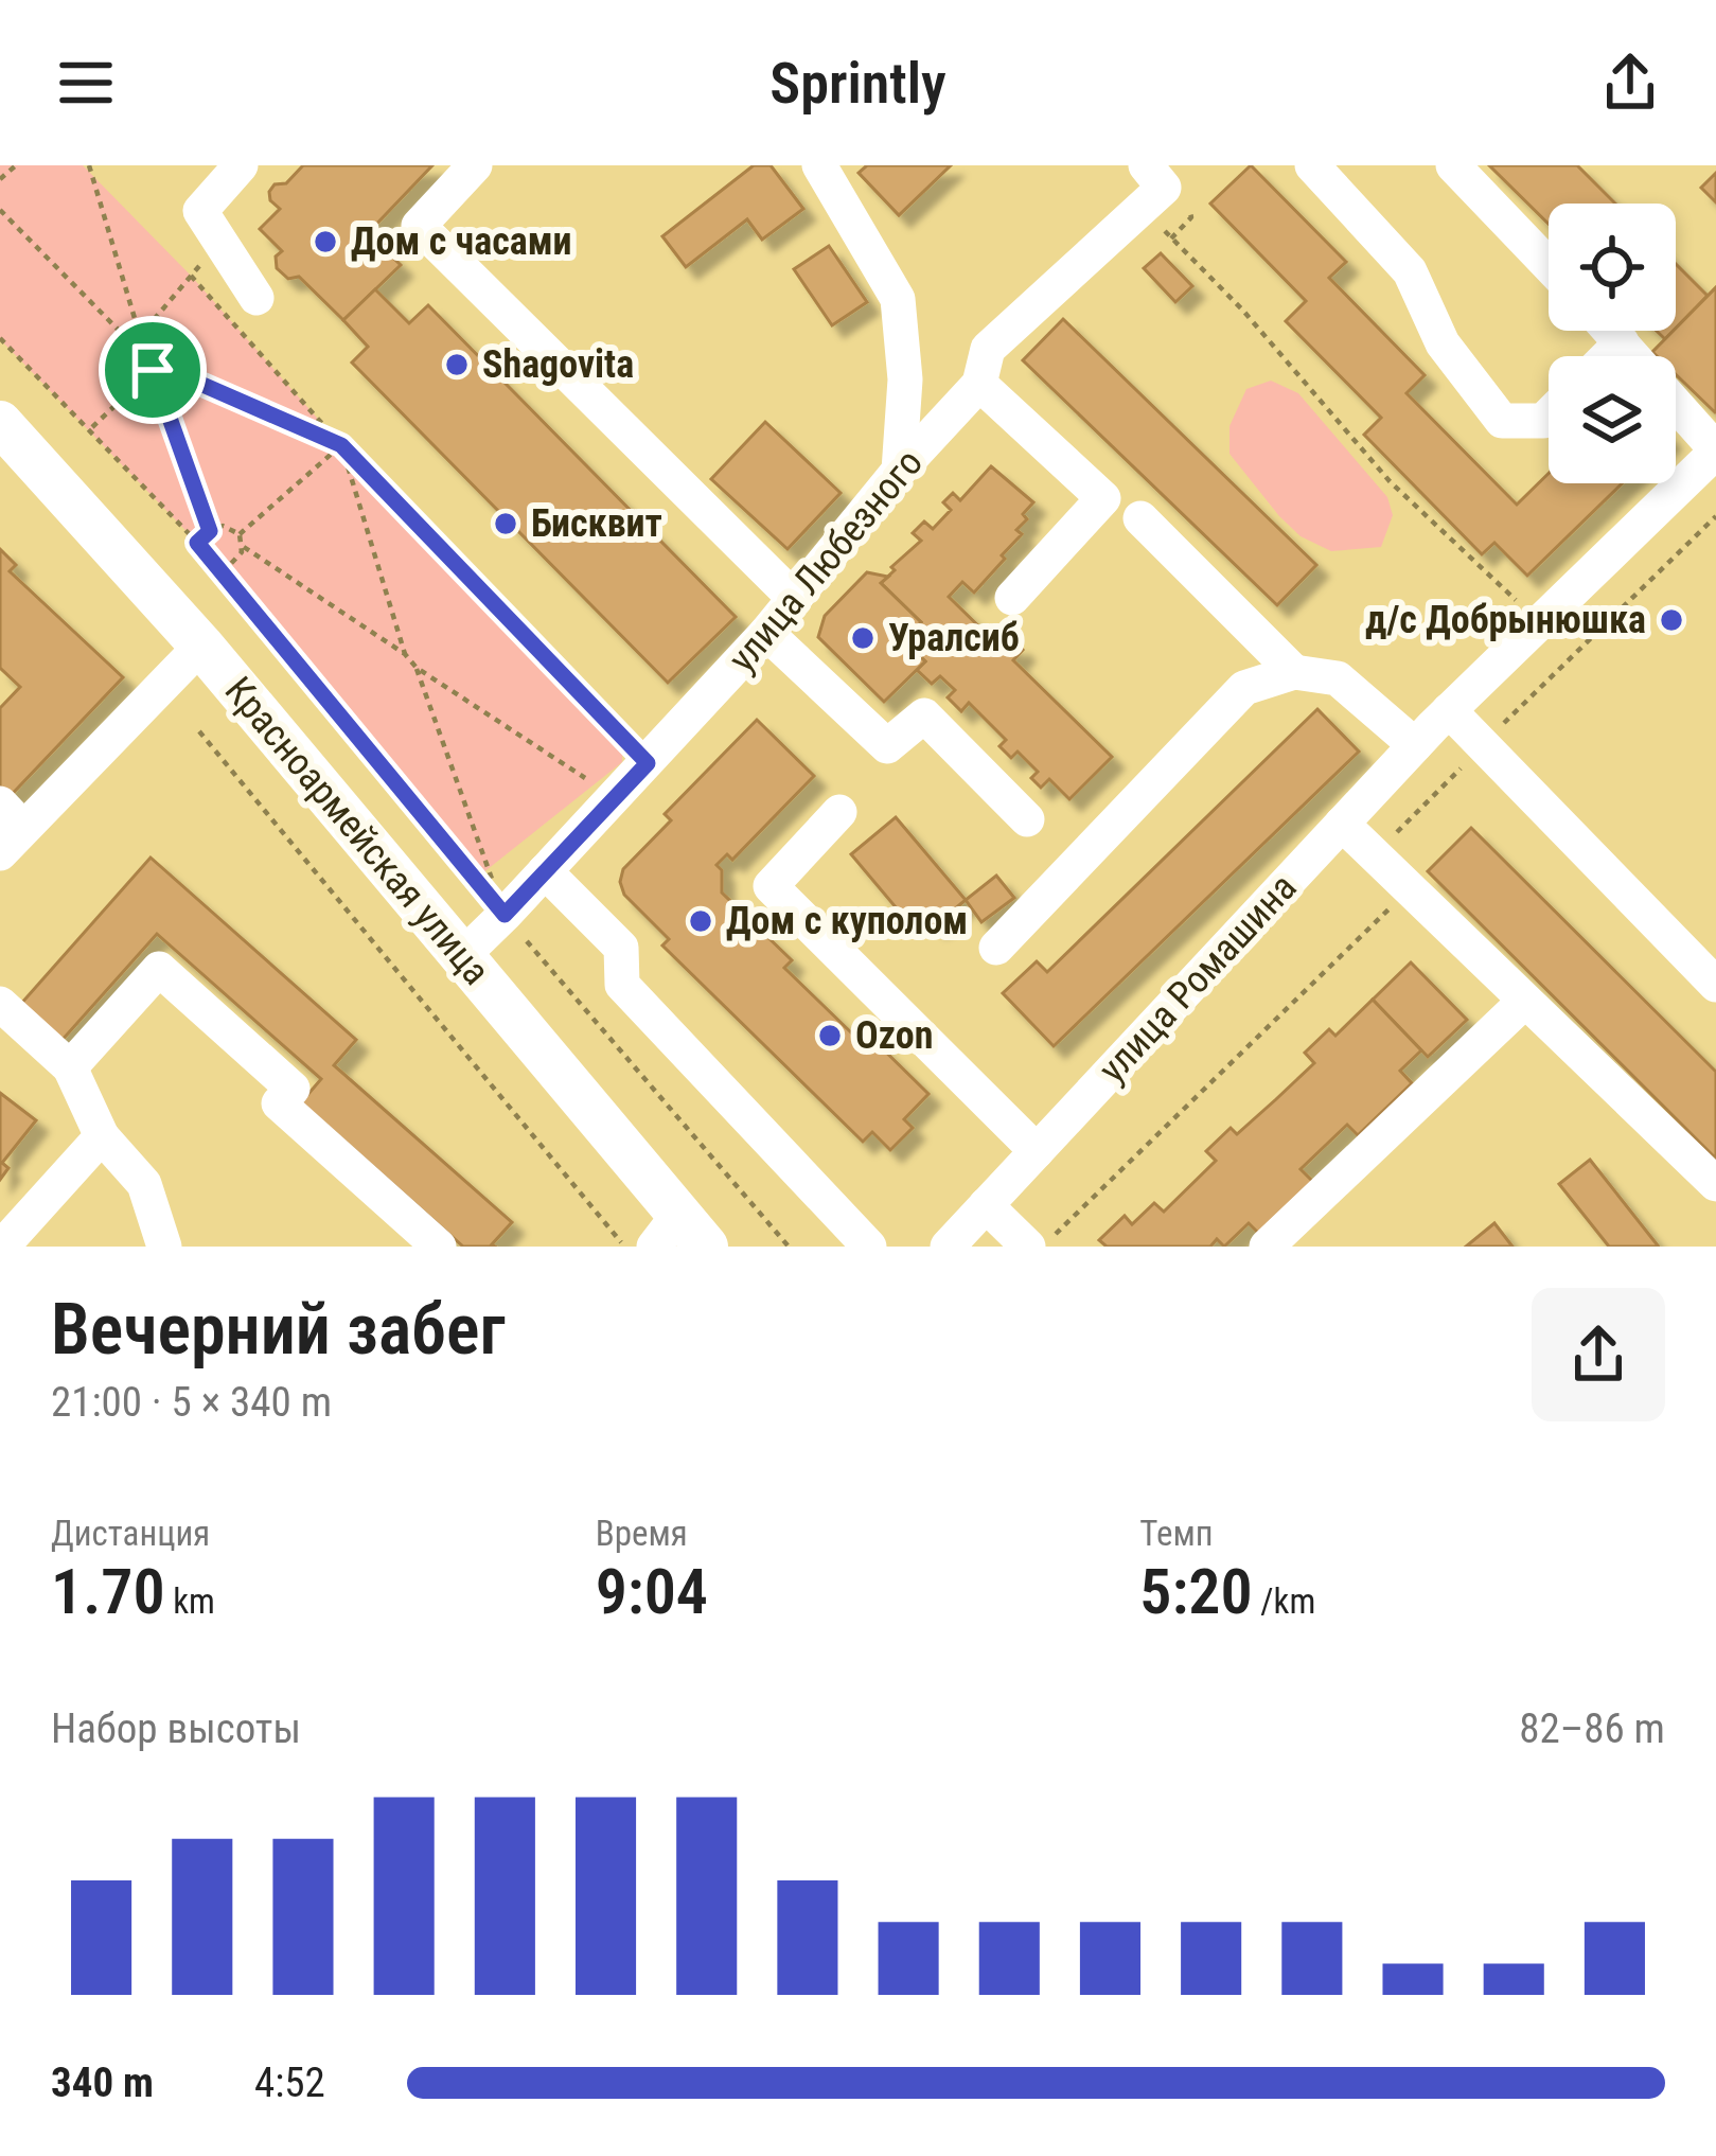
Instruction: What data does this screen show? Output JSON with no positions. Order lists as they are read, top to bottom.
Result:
{
  "streets": {
    "main road": ["Красноармейская улица"],
    "street": ["улица Любезного", "улица Ромашина"]
  },
  "crossings": [
    ["улица Любезного", "Красноармейская улица"]
  ],
  "places": [
    "Дом с часами",
    "Shagovita",
    "Бисквит",
    "д/с Добрынюшка",
    "Уралсиб",
    "Дом с куполом",
    "Ozon"
  ],
  "page": {
    "header": "Sprintly",
    "heading": ["Вечерний забег", "21:00 · 5 × 340 m"],
    "stats": [
      ["Дистанция", "1.70 km"],
      ["Время", "9:04"],
      ["Темп", "5:20 /km"]
    ],
    "chart": ["Набор высоты", "82–86 m"],
    "list": [
      {
        "name": "340 m",
        "note": "4:52"
      }
    ]
  }
}
